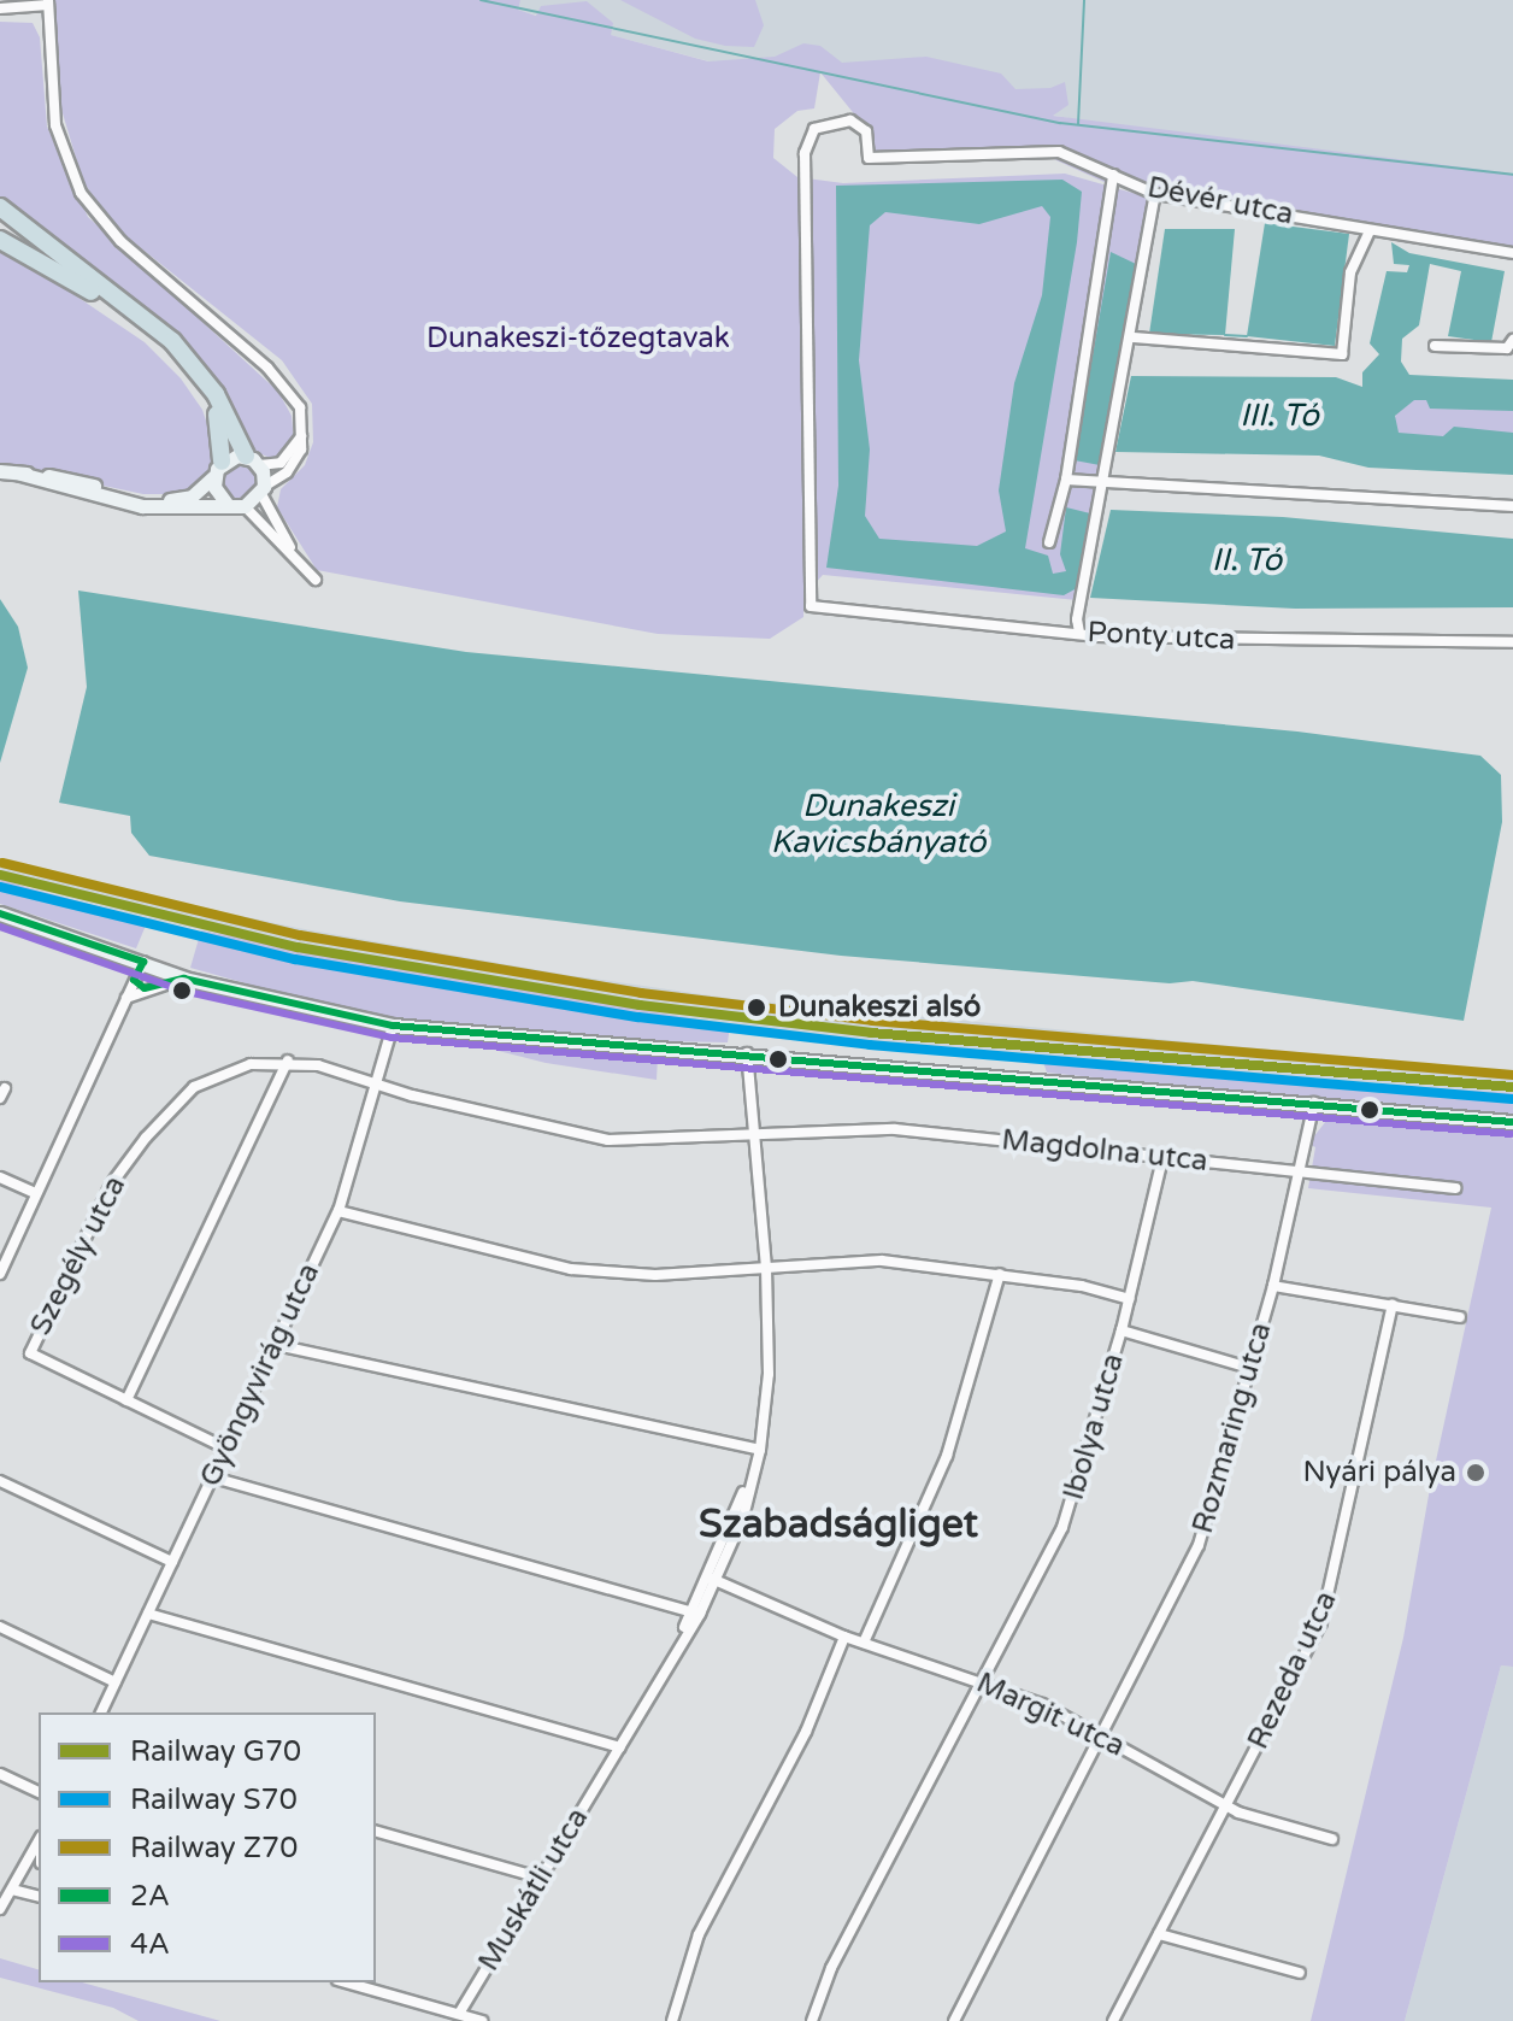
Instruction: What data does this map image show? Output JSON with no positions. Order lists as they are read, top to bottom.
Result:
{
  "streets": {
    "street": [
      "Dévér utca",
      "Ponty utca",
      "Magdolna utca",
      "Szegély utca",
      "Gyöngyvirág utca",
      "Ibolya utca",
      "Rozmaring utca",
      "Rezeda utca",
      "Margit utca",
      "Muskátli utca"
    ]
  },
  "crossings": [
    ["Dévér utca", "Ponty utca"],
    ["Magdolna utca", "Szegély utca"],
    ["Magdolna utca", "Gyöngyvirág utca"],
    ["Magdolna utca", "Ibolya utca"],
    ["Magdolna utca", "Rozmaring utca"],
    ["Magdolna utca", "Muskátli utca"],
    ["Szegély utca", "Gyöngyvirág utca"],
    ["Ibolya utca", "Margit utca"],
    ["Rozmaring utca", "Margit utca"],
    ["Rezeda utca", "Margit utca"],
    ["Margit utca", "Muskátli utca"]
  ],
  "districts": ["Szabadságliget"],
  "water": ["III. Tó", "II. Tó", "Dunakeszi Kavicsbányató"],
  "parks": ["Dunakeszi-tőzegtavak"],
  "places": ["Dunakeszi alsó", "Nyári pálya"],
  "lines": [
    "rail line Z70",
    "rail line G70",
    "rail line S70",
    "transit line 2A",
    "transit line 4A"
  ],
  "legend": [
    "Railway G70",
    "Railway S70",
    "Railway Z70",
    "2A",
    "4A"
  ]
}
